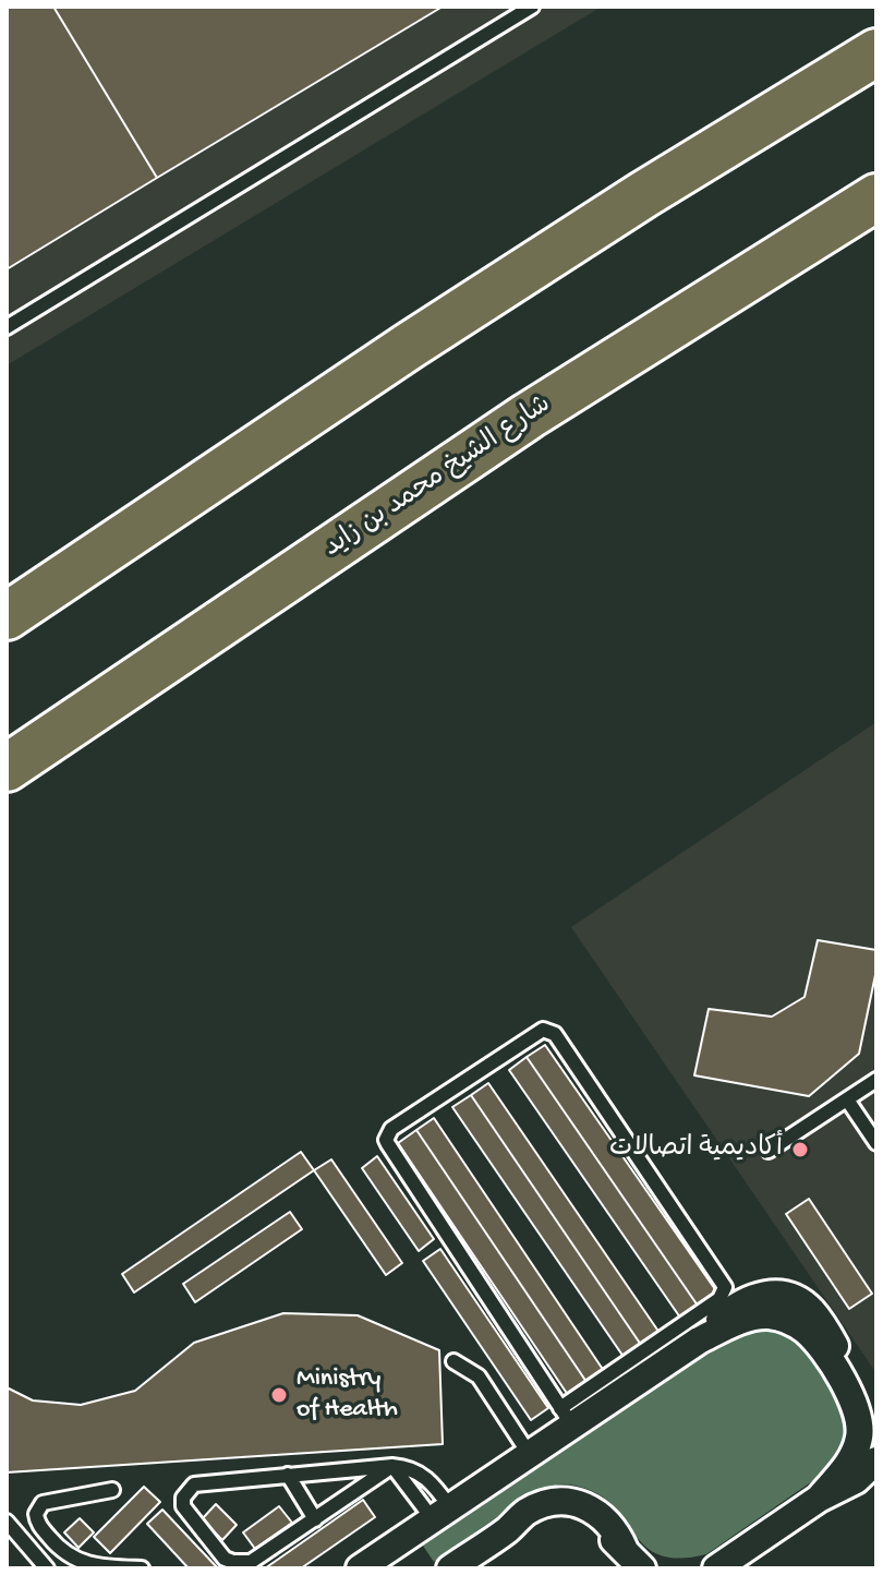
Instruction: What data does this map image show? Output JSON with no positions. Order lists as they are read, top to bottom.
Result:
{
  "streets": {
    "highway": ["شارع الشيخ محمد بن زايد"]
  },
  "places": ["أكاديمية اتصالات", "Ministry of Health"]
}
